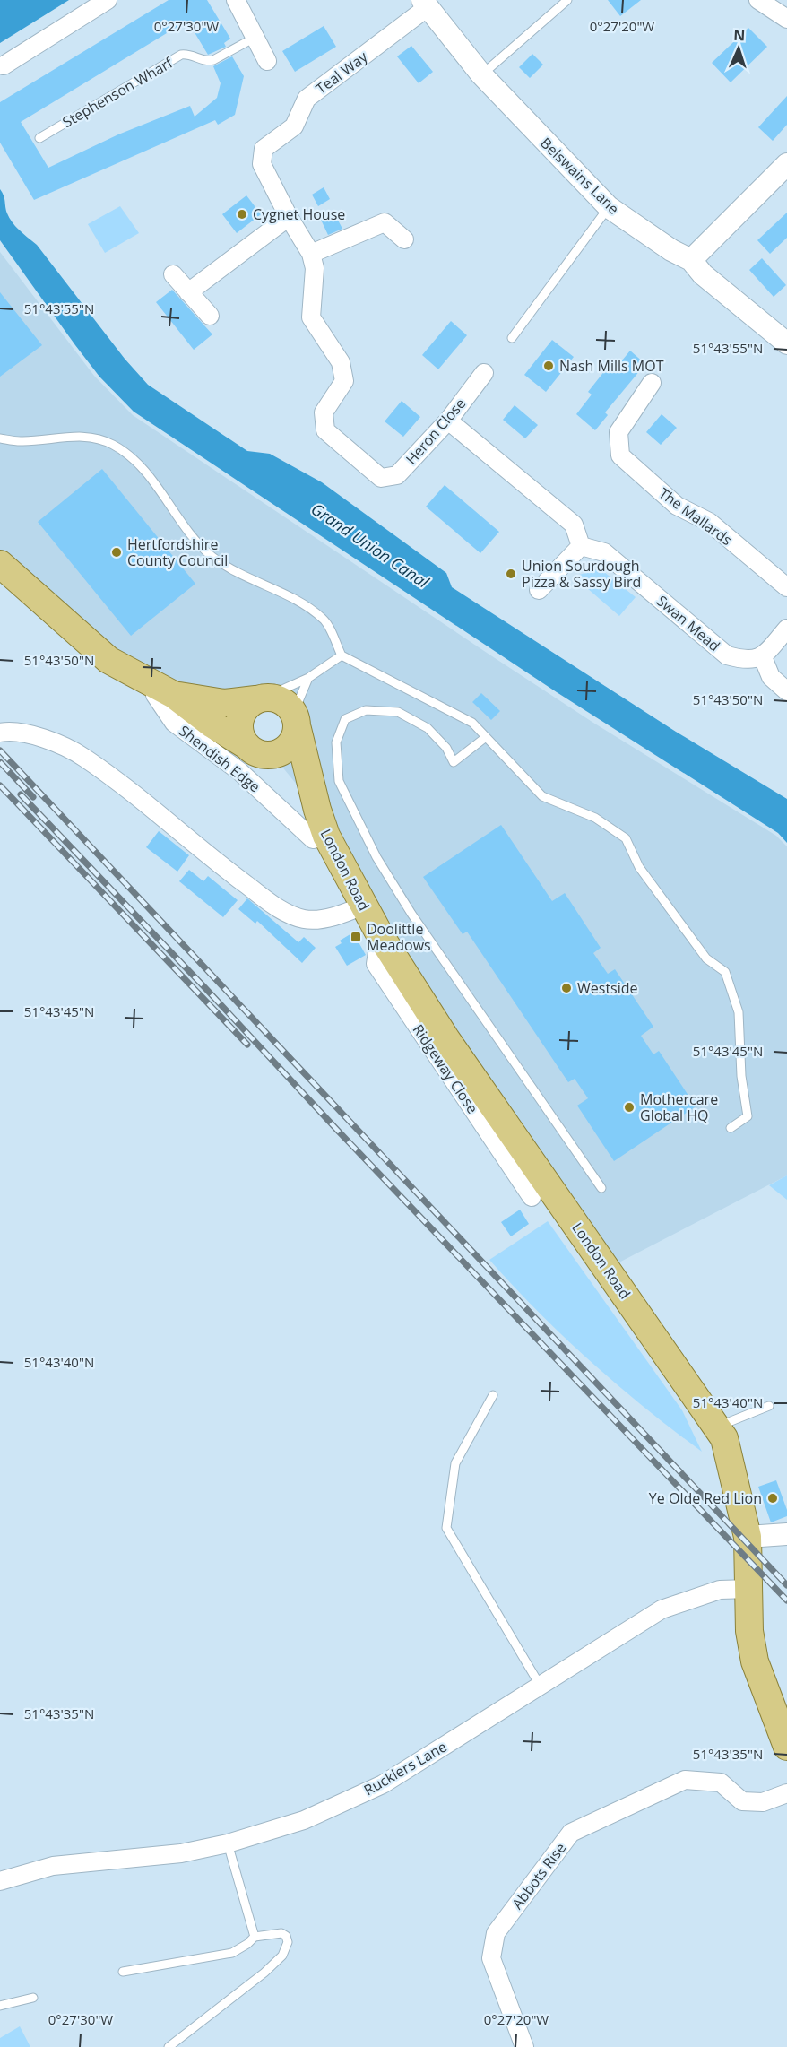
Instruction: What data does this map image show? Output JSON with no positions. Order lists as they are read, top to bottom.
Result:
{
  "streets": {
    "main road": ["London Road"],
    "street": [
      "Teal Way",
      "Belswains Lane",
      "Heron Close",
      "The Mallards",
      "Swan Mead",
      "Shendish Edge",
      "Ridgeway Close",
      "Rucklers Lane",
      "Abbots Rise"
    ],
    "lane": ["Stephenson Wharf"]
  },
  "crossings": [
    ["Teal Way", "Belswains Lane"],
    ["Teal Way", "Heron Close"],
    ["Shendish Edge", "London Road"],
    ["London Road", "Ridgeway Close"],
    ["London Road", "Rucklers Lane"]
  ],
  "water": ["Grand Union Canal"],
  "places": {
    "other": [
      "Cygnet House",
      "Nash Mills MOT",
      "Hertfordshire County Council",
      "Union Sourdough Pizza & Sassy Bird",
      "Westside",
      "Mothercare Global HQ",
      "Ye Olde Red Lion"
    ],
    "transit": ["Doolittle Meadows"]
  },
  "north": "top",
  "coordinates": [
    "0°27'30\"W",
    "0°27'20\"W",
    "51°43'55\"N",
    "51°43'50\"N",
    "51°43'45\"N",
    "51°43'40\"N",
    "51°43'35\"N"
  ]
}
